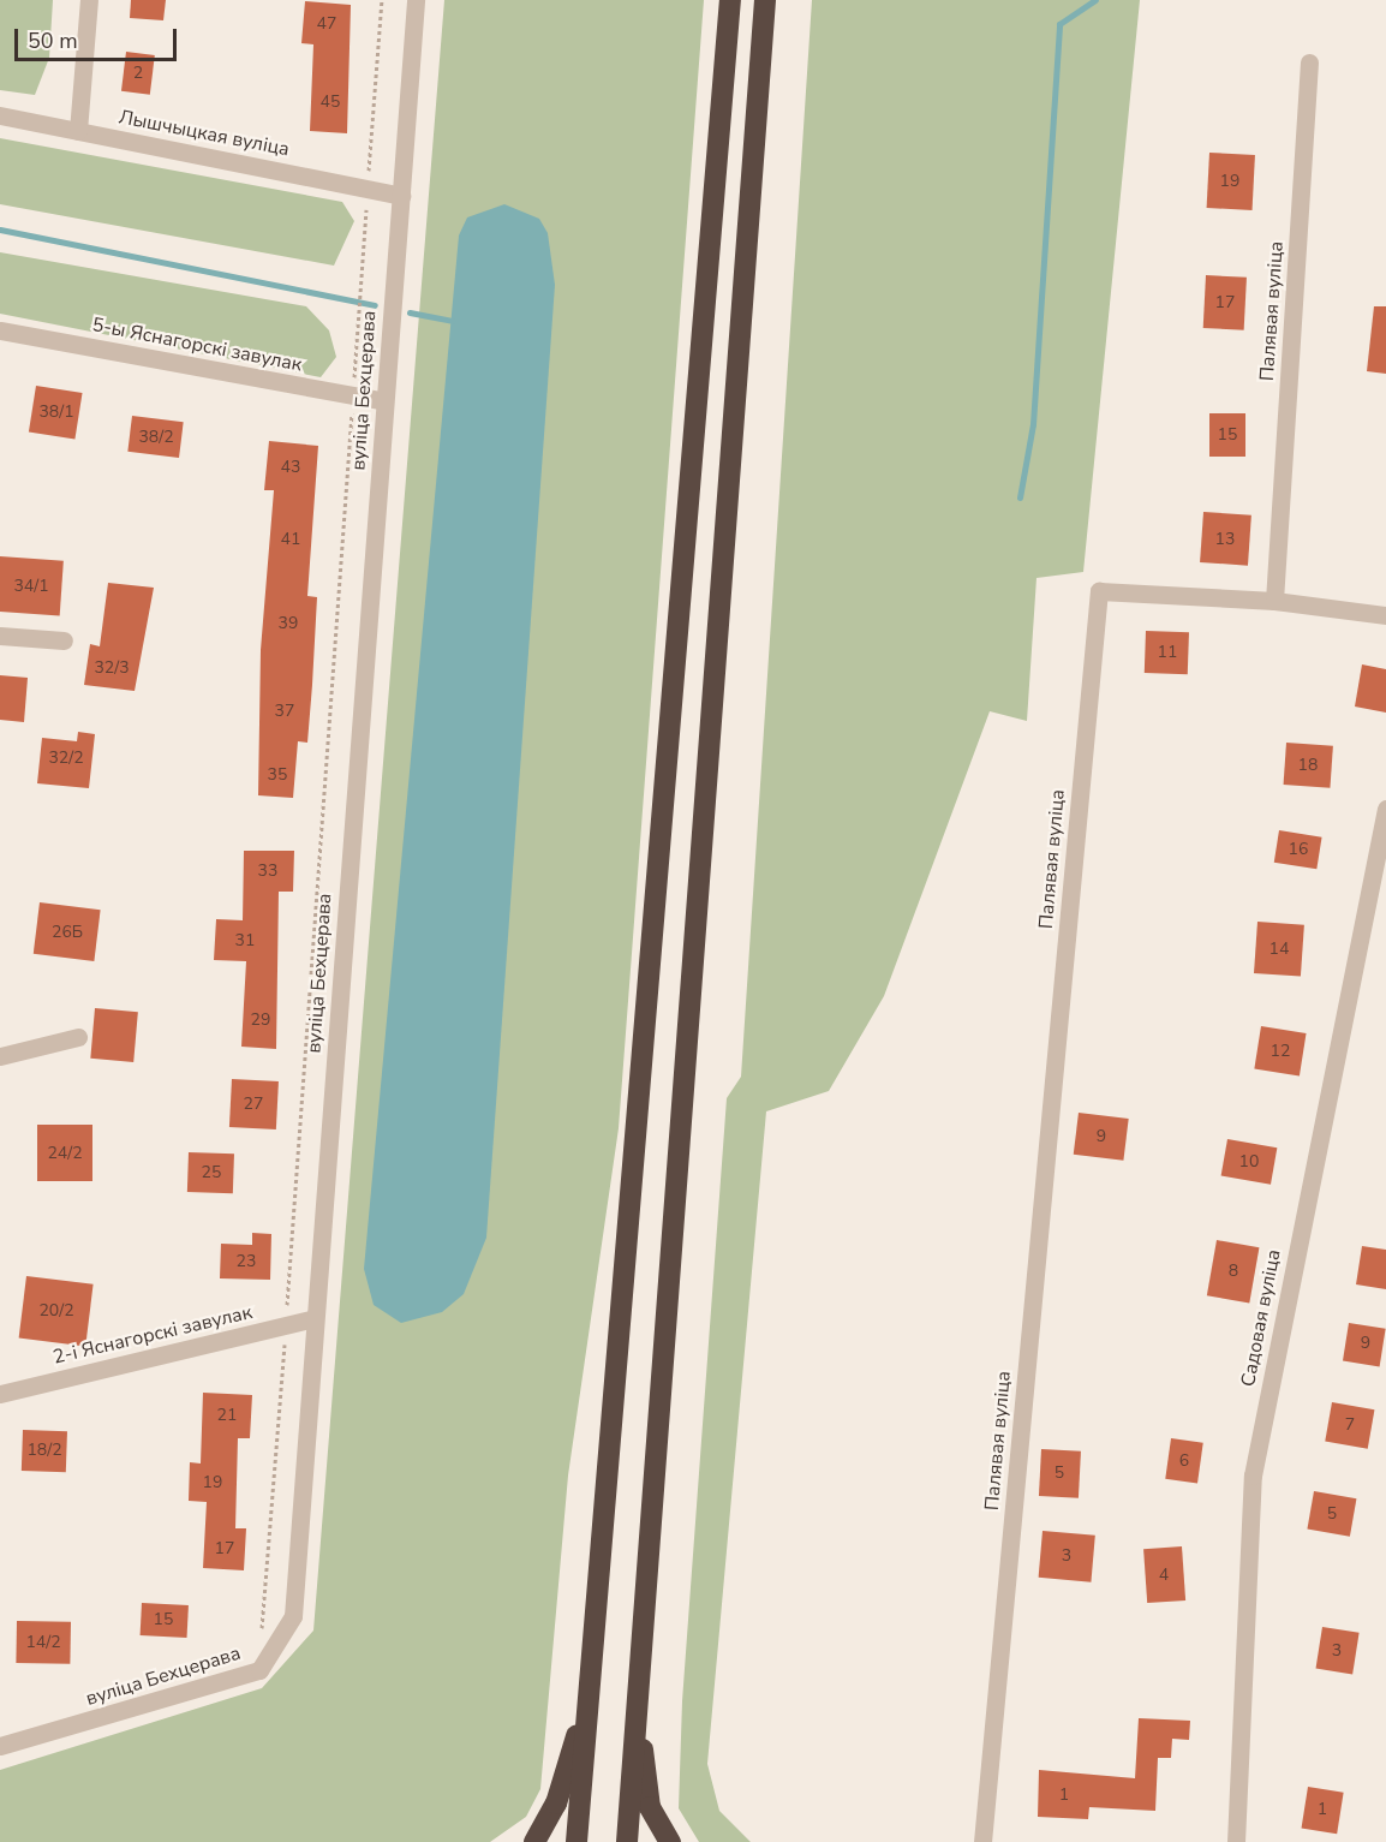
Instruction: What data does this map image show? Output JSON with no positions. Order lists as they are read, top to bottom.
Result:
{
  "streets": {
    "street": [
      "Лышчыцкая вуліца",
      "Палявая вуліца",
      "5-ы Яснагорскі завулак",
      "вуліца Бехцерава",
      "Садовая вуліца",
      "2-і Яснагорскі завулак"
    ]
  },
  "crossings": [
    ["Лышчыцкая вуліца", "вуліца Бехцерава"],
    ["5-ы Яснагорскі завулак", "вуліца Бехцерава"],
    ["вуліца Бехцерава", "2-і Яснагорскі завулак"]
  ],
  "house_numbers": [
    "47",
    "2",
    "45",
    "19",
    "17",
    "38/1",
    "15",
    "38/2",
    "43",
    "41",
    "13",
    "34/1",
    "39",
    "11",
    "32/3",
    "37",
    "32/2",
    "18",
    "35",
    "16",
    "33",
    "26Б",
    "31",
    "14",
    "29",
    "12",
    "27",
    "9",
    "24/2",
    "10",
    "25",
    "23",
    "8",
    "20/2",
    "9",
    "21",
    "7",
    "18/2",
    "6",
    "5",
    "19",
    "5",
    "17",
    "3",
    "4",
    "15",
    "14/2",
    "3",
    "1",
    "1"
  ],
  "scale_bar": "50 m"
}
